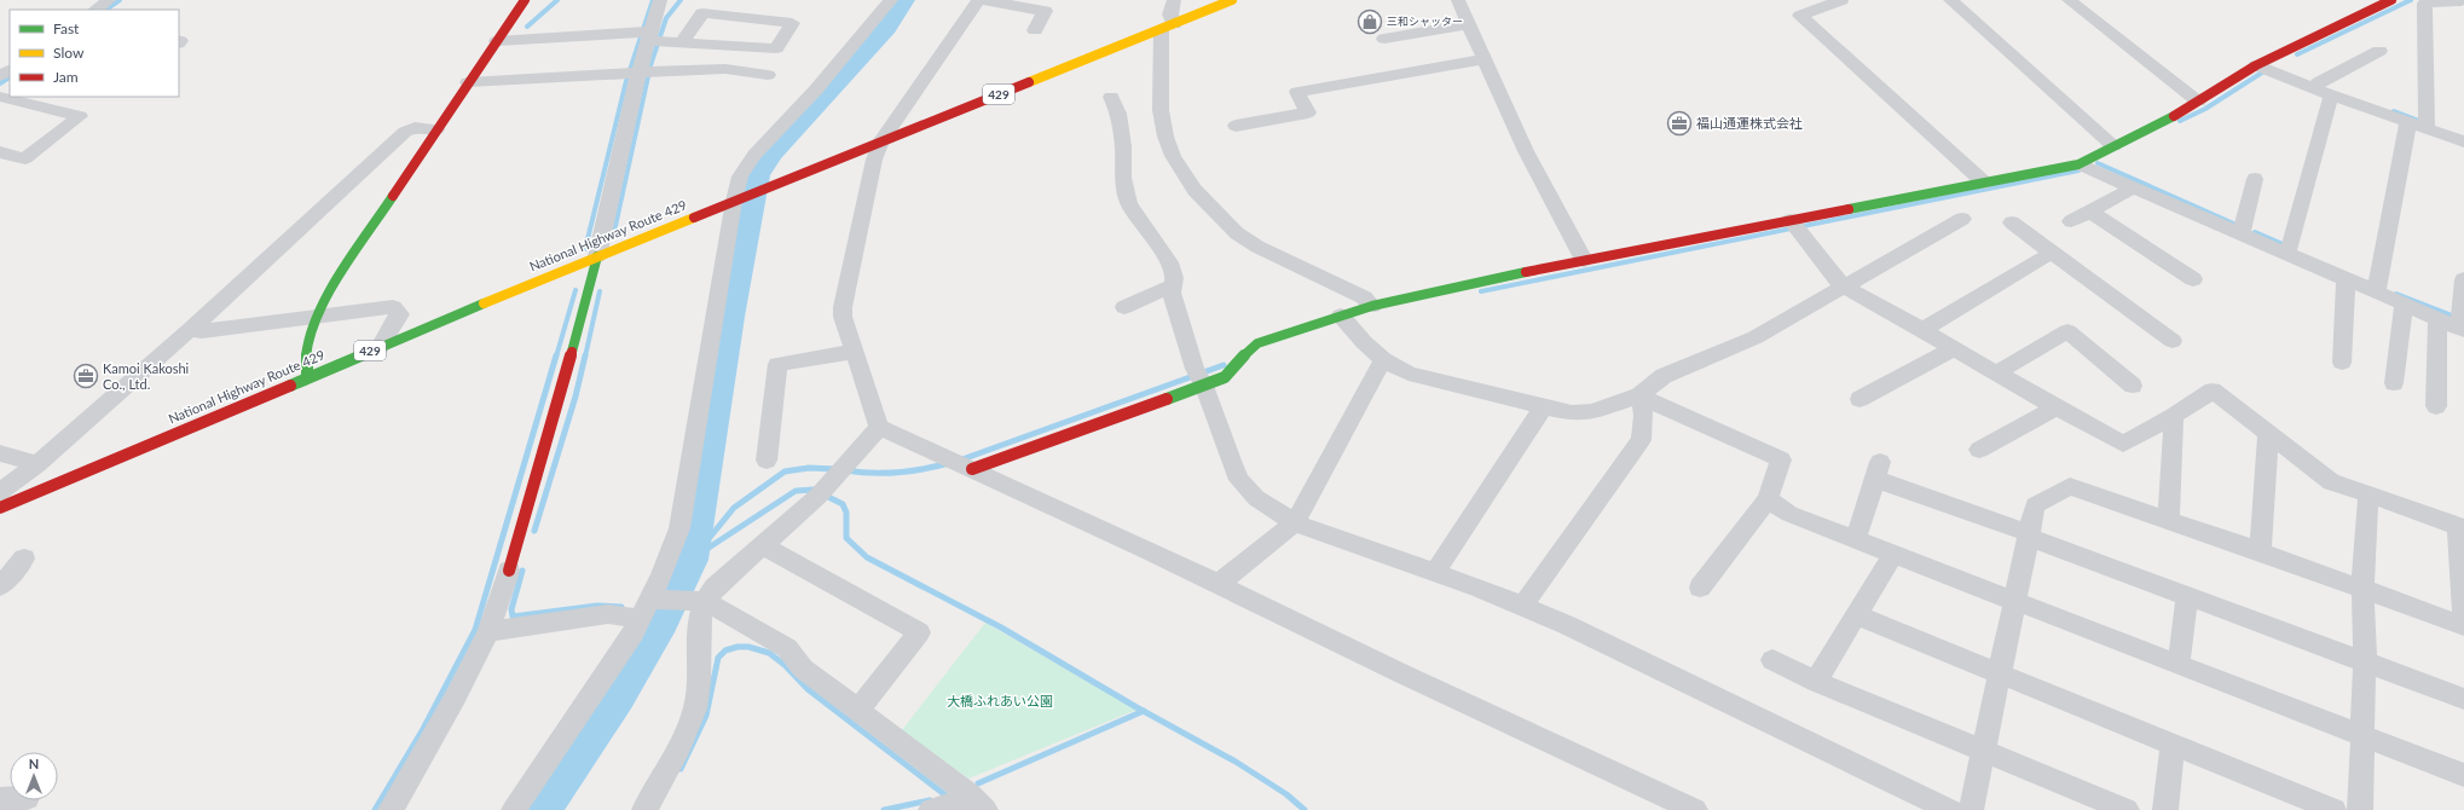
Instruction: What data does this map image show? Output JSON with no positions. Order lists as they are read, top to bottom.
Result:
{
  "streets": {
    "main road": ["429", "National Highway Route 429"]
  },
  "parks": ["大橋ふれあい公園"],
  "places": {
    "shop": ["三和シャッター"],
    "office": ["福山通運株式会社", "Kamoi Kakoshi Co., Ltd."]
  },
  "legend": ["Fast", "Slow", "Jam"],
  "north": "top"
}
